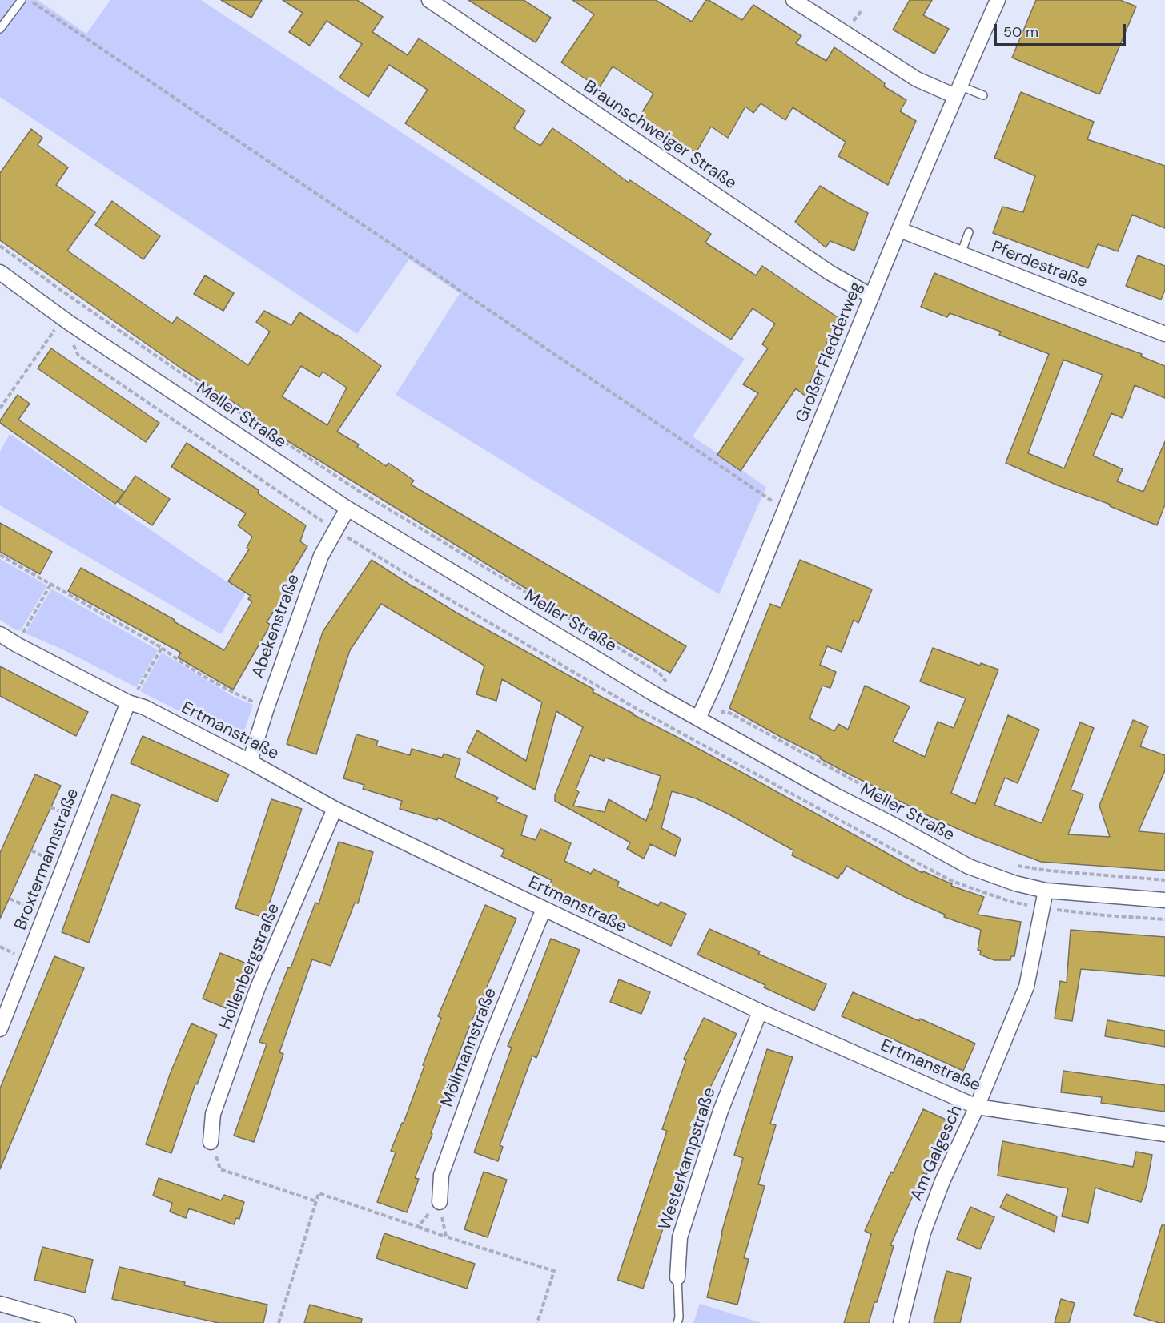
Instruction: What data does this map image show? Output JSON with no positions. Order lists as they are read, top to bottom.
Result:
{
  "streets": {
    "street": [
      "Braunschweiger Straße",
      "Pferdestraße",
      "Großer Fledderweg",
      "Meller Straße",
      "Abekenstraße",
      "Ertmanstraße",
      "Broxtermannstraße",
      "Hollenbergstraße",
      "Möllmannstraße",
      "Am Galgesch",
      "Westerkampstraße"
    ]
  },
  "crossings": [
    ["Braunschweiger Straße", "Großer Fledderweg"],
    ["Pferdestraße", "Großer Fledderweg"],
    ["Großer Fledderweg", "Meller Straße"],
    ["Meller Straße", "Abekenstraße"],
    ["Meller Straße", "Am Galgesch"],
    ["Abekenstraße", "Ertmanstraße"],
    ["Ertmanstraße", "Broxtermannstraße"],
    ["Ertmanstraße", "Hollenbergstraße"],
    ["Ertmanstraße", "Möllmannstraße"],
    ["Ertmanstraße", "Am Galgesch"],
    ["Ertmanstraße", "Westerkampstraße"]
  ],
  "scale_bar": "50 m"
}
